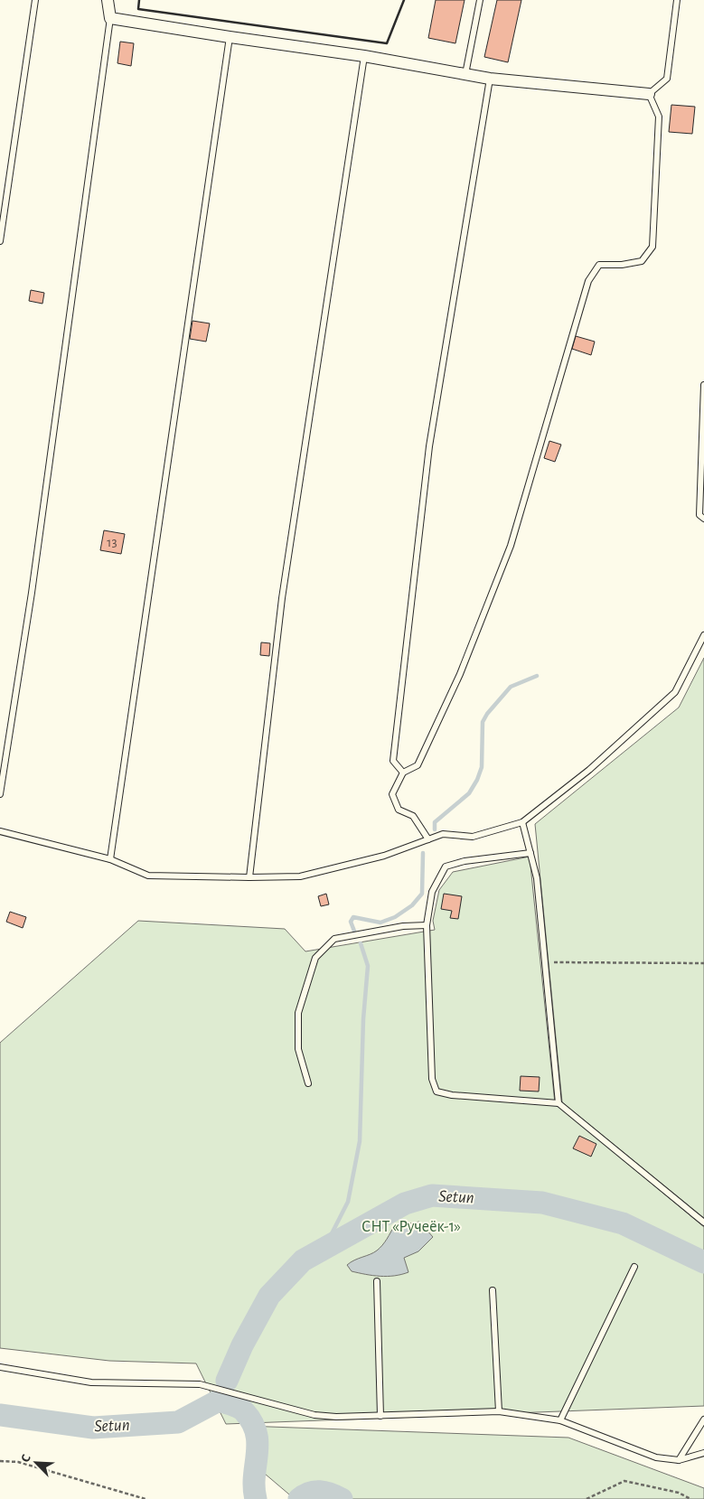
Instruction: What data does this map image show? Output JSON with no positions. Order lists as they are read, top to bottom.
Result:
{
  "water": ["Setun"],
  "parks": ["СНТ «Ручеёк-1»"],
  "house_numbers": ["13"],
  "north": "top left"
}
